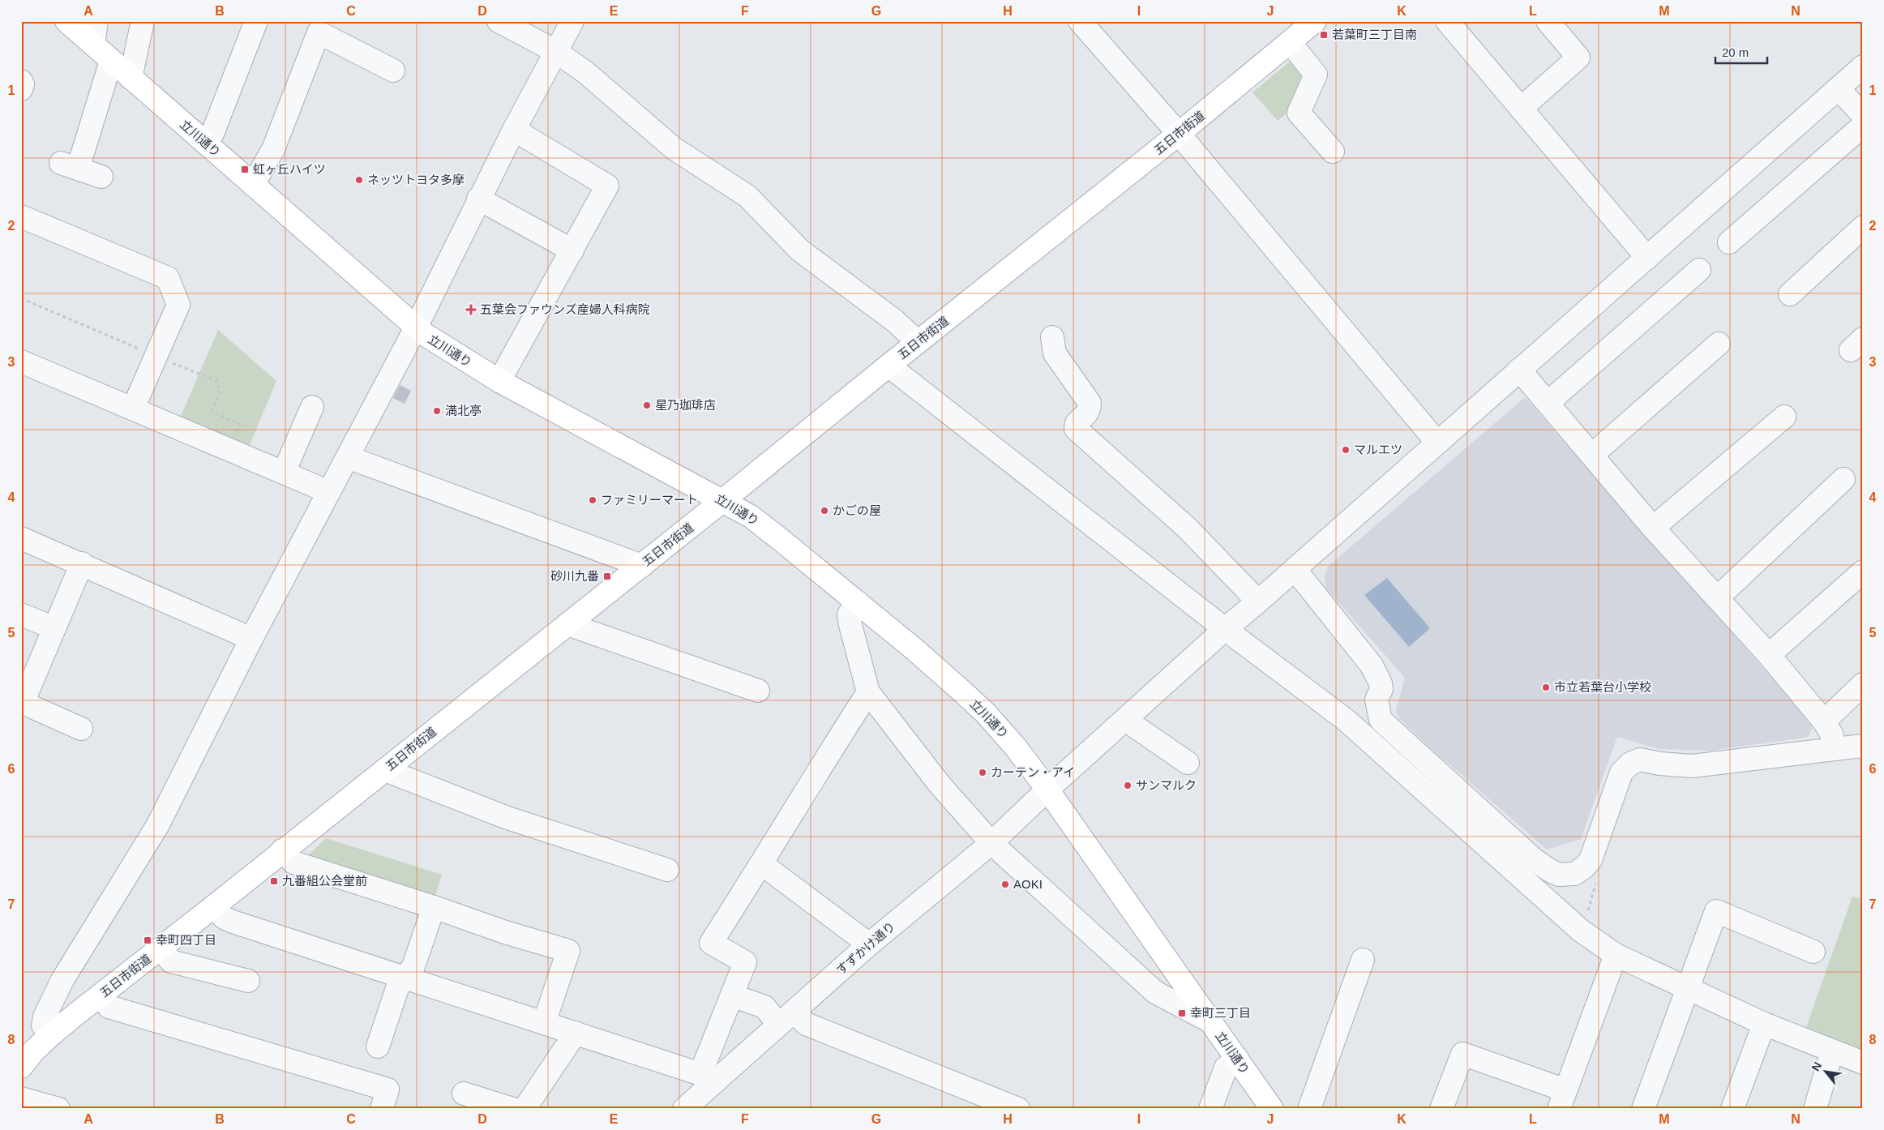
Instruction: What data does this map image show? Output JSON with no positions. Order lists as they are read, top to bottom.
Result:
{
  "streets": {
    "main road": ["五日市街道", "立川通り"],
    "street": ["すずかけ通り"]
  },
  "crossings": [
    ["五日市街道", "立川通り"],
    ["立川通り", "すずかけ通り"]
  ],
  "places": {
    "transit": [
      "若葉町三丁目南",
      "虹ヶ丘ハイツ",
      "砂川九番",
      "九番組公会堂前",
      "幸町四丁目",
      "幸町三丁目"
    ],
    "other": [
      "ネッツトヨタ多摩",
      "星乃珈琲店",
      "満北亭",
      "マルエツ",
      "ファミリーマート",
      "かごの屋",
      "市立若葉台小学校",
      "カーテン・アイ",
      "サンマルク",
      "AOKI"
    ],
    "health": ["五葉会ファウンズ産婦人科病院"]
  },
  "scale_bar": "20 m",
  "north": "top left",
  "grid": {
    "columns": [
      "A",
      "B",
      "C",
      "D",
      "E",
      "F",
      "G",
      "H",
      "I",
      "J",
      "K",
      "L",
      "M",
      "N"
    ],
    "rows": [
      "1",
      "2",
      "3",
      "4",
      "5",
      "6",
      "7",
      "8"
    ]
  }
}
